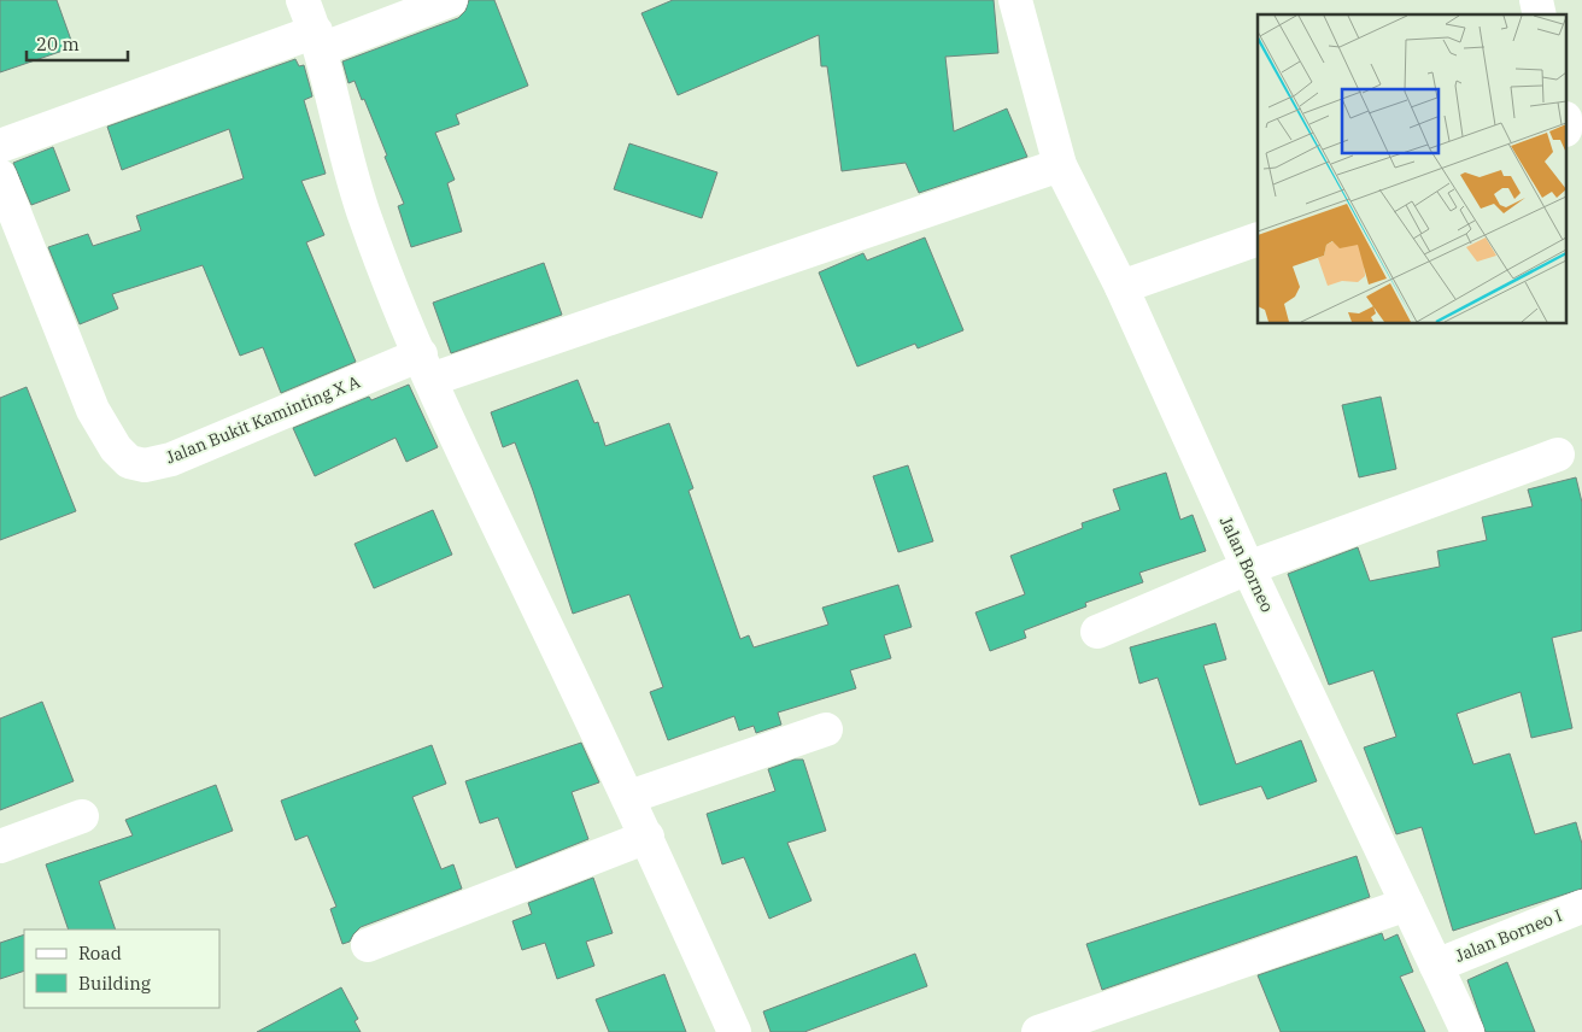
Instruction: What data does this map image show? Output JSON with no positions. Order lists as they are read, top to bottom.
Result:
{
  "streets": {
    "street": ["Jalan Bukit Kaminting X A", "Jalan Borneo", "Jalan Borneo I"]
  },
  "crossings": [
    ["Jalan Borneo", "Jalan Borneo I"]
  ],
  "legend": ["Road", "Building"],
  "scale_bar": "20 m"
}
